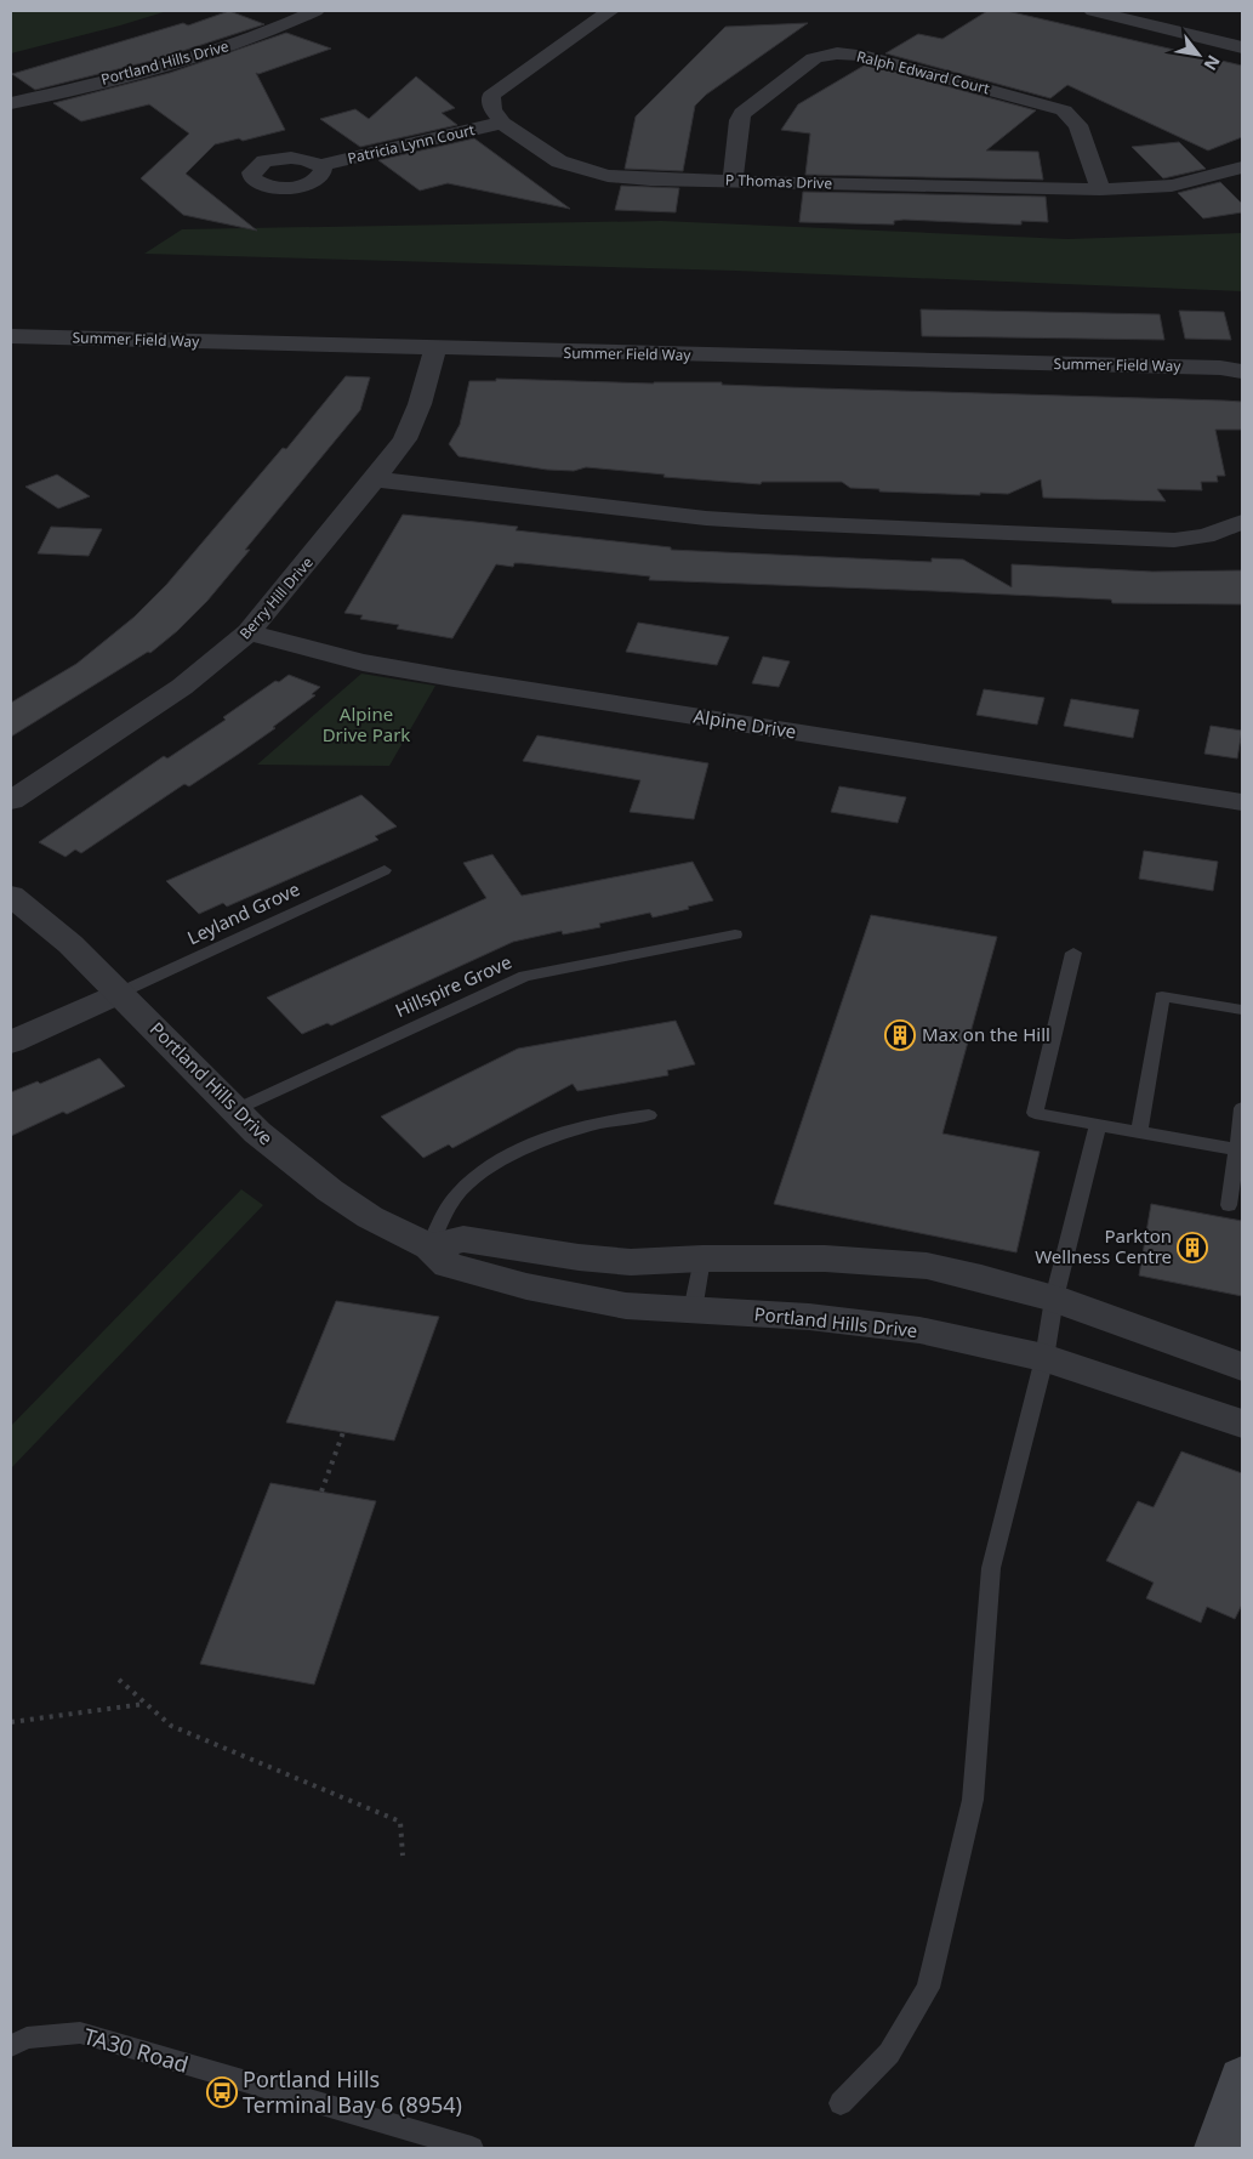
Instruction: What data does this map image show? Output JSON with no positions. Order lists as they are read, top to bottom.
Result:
{
  "streets": {
    "street": [
      "Portland Hills Drive",
      "Ralph Edward Court",
      "Patricia Lynn Court",
      "P Thomas Drive",
      "Summer Field Way",
      "Berry Hill Drive",
      "Alpine Drive"
    ],
    "lane": ["Leyland Grove", "Hillspire Grove", "TA30 Road"]
  },
  "crossings": [
    ["Portland Hills Drive", "Leyland Grove"],
    ["Portland Hills Drive", "Hillspire Grove"],
    ["Ralph Edward Court", "P Thomas Drive"],
    ["Patricia Lynn Court", "P Thomas Drive"],
    ["Summer Field Way", "Berry Hill Drive"],
    ["Berry Hill Drive", "Alpine Drive"]
  ],
  "parks": ["Alpine Drive Park"],
  "places": {
    "building": ["Max on the Hill", "Parkton Wellness Centre"],
    "bus stop": ["Portland Hills Terminal Bay 6 (8954)"]
  },
  "north": "bottom right"
}
